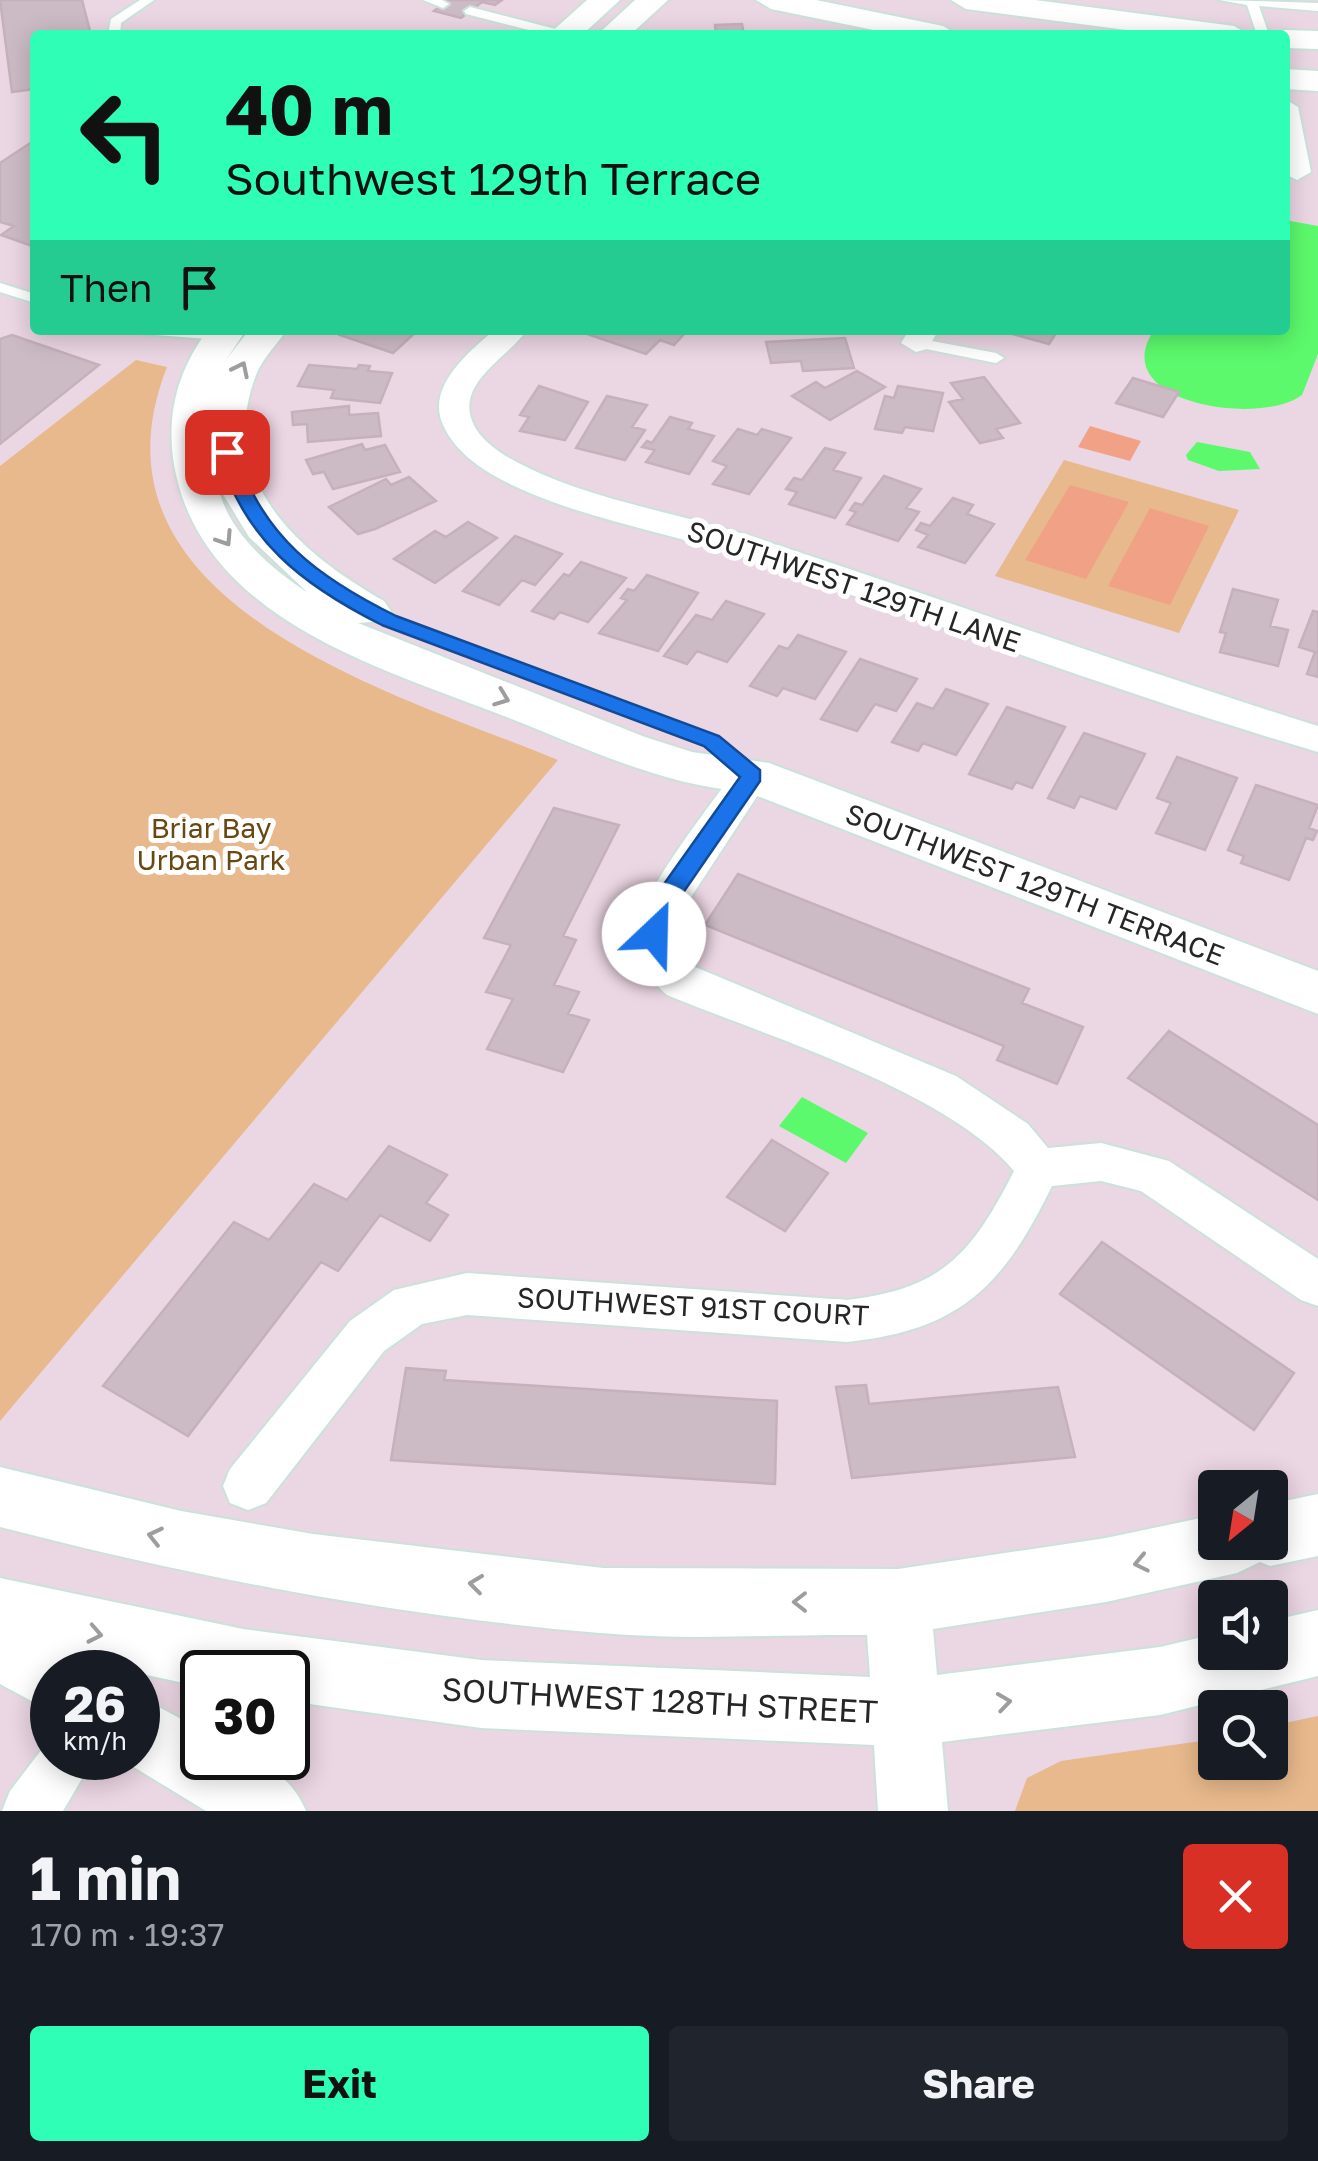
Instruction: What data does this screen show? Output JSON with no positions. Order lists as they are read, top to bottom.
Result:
{
  "streets": {
    "street": [
      "SOUTHWEST 129TH LANE",
      "SOUTHWEST 129TH TERRACE",
      "SOUTHWEST 91ST COURT",
      "SOUTHWEST 128TH STREET"
    ]
  },
  "parks": ["Briar Bay Urban Park"],
  "north": "bottom left",
  "page": {
    "turn": ["40 m", "Southwest 129th Terrace"],
    "then": "Then",
    "speed": "26 km/h",
    "limit": "30",
    "heading": ["1 min", "170 m · 19:37"],
    "buttons": ["Exit", "Share"]
  }
}
